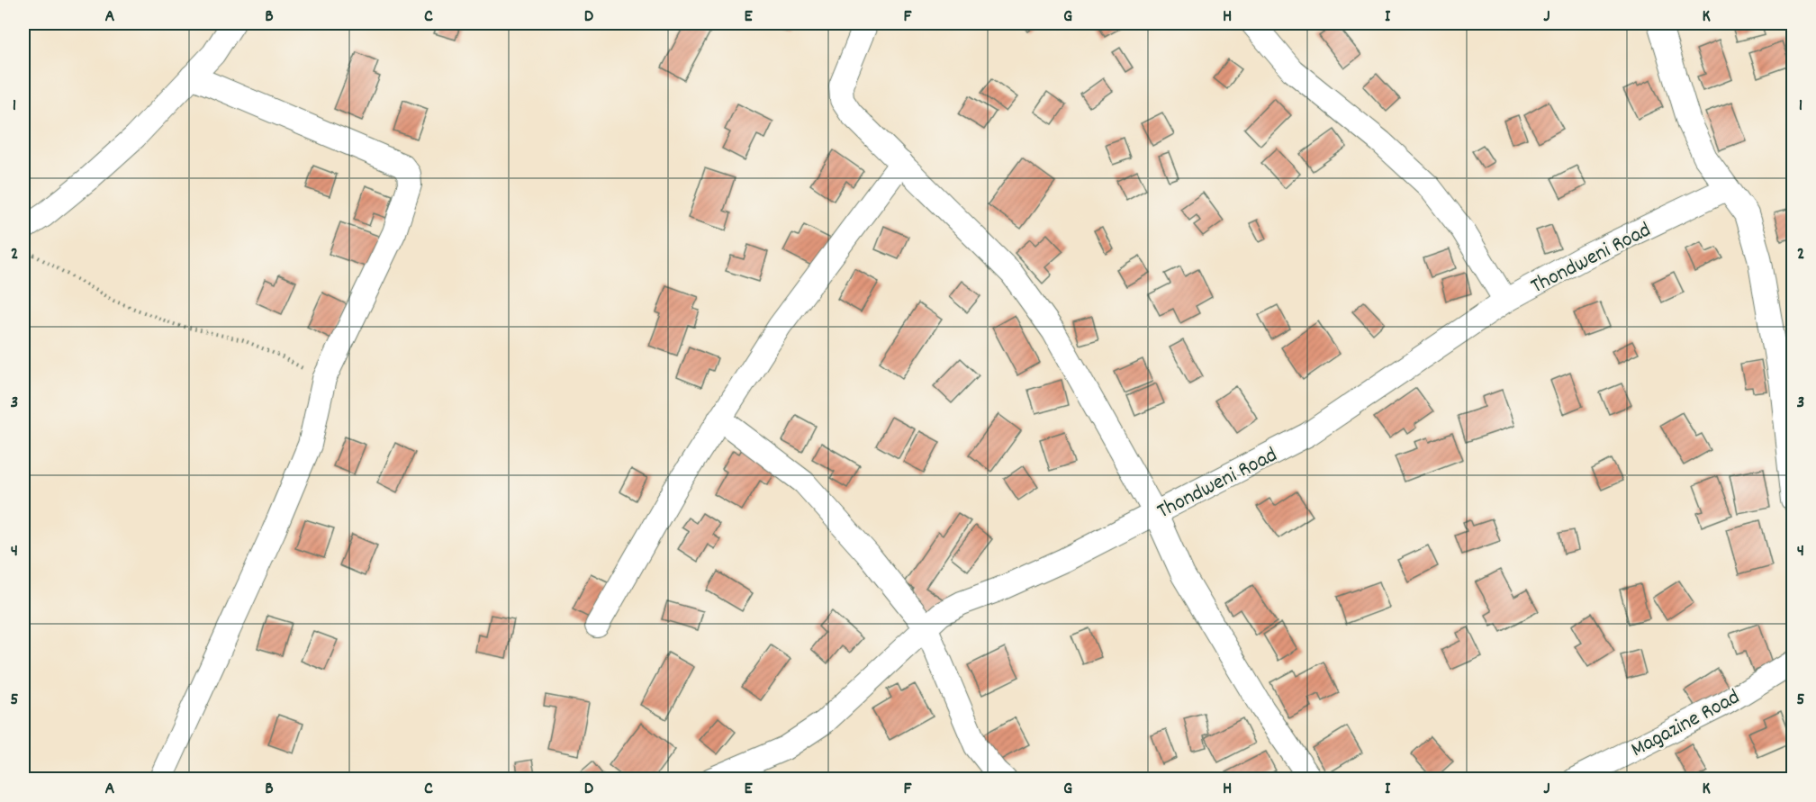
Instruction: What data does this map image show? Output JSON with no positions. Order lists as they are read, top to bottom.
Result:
{
  "streets": {
    "street": ["Thondweni Road", "Magazine Road"]
  },
  "grid": {
    "columns": [
      "A",
      "B",
      "C",
      "D",
      "E",
      "F",
      "G",
      "H",
      "I",
      "J",
      "K"
    ],
    "rows": [
      "1",
      "2",
      "3",
      "4",
      "5"
    ]
  }
}
